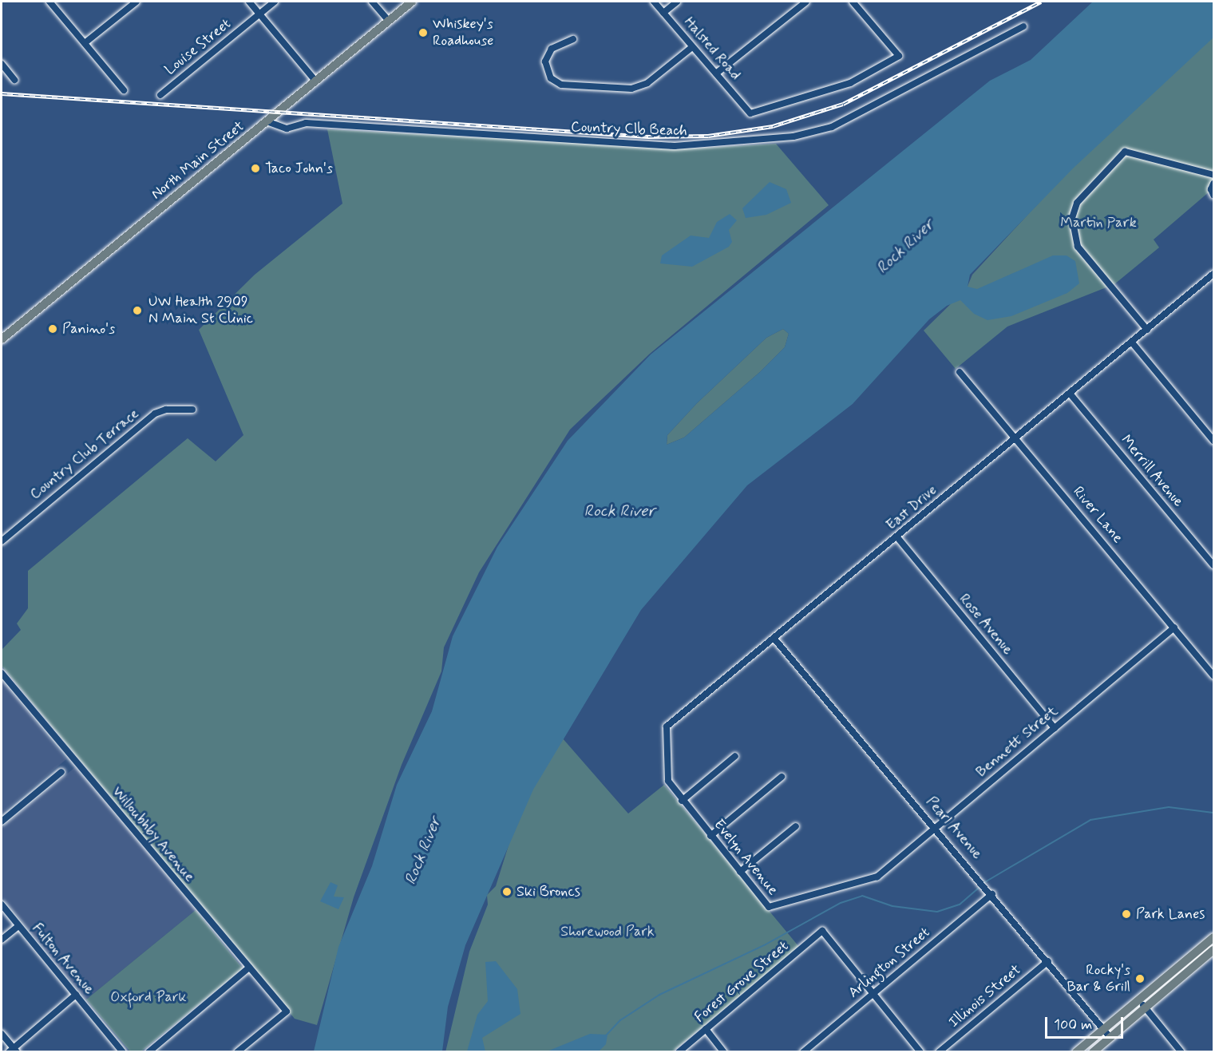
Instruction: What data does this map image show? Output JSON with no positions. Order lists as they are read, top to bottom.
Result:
{
  "streets": {
    "main road": ["North Main Street"],
    "street": [
      "Louise Street",
      "Halsted Road",
      "Country Clb Beach",
      "Country Club Terrace",
      "Merrill Avenue",
      "East Drive",
      "River Lane",
      "Rose Avenue",
      "Bennett Street",
      "Pearl Avenue",
      "Willoubhby Avenue",
      "Evelyn Avenue",
      "Fulton Avenue",
      "Arlington Street",
      "Forest Grove Street",
      "Illinois Street"
    ]
  },
  "crossings": [
    ["Country Clb Beach", "North Main Street"],
    ["Merrill Avenue", "East Drive"],
    ["East Drive", "River Lane"],
    ["East Drive", "Rose Avenue"],
    ["East Drive", "Pearl Avenue"],
    ["East Drive", "Evelyn Avenue"],
    ["River Lane", "Bennett Street"],
    ["Rose Avenue", "Bennett Street"],
    ["Bennett Street", "Pearl Avenue"],
    ["Bennett Street", "Evelyn Avenue"],
    ["Pearl Avenue", "Arlington Street"],
    ["Pearl Avenue", "Illinois Street"],
    ["Arlington Street", "Forest Grove Street"]
  ],
  "water": ["Rock River"],
  "parks": ["Martin Park", "Shorewood Park", "Oxford Park"],
  "places": [
    "Whiskey's Roadhouse",
    "Taco John's",
    "UW Health 2909 N Main St Clinic",
    "Panino's",
    "Ski Broncs",
    "Park Lanes",
    "Rocky's Bar & Grill"
  ],
  "scale_bar": "100 m"
}
